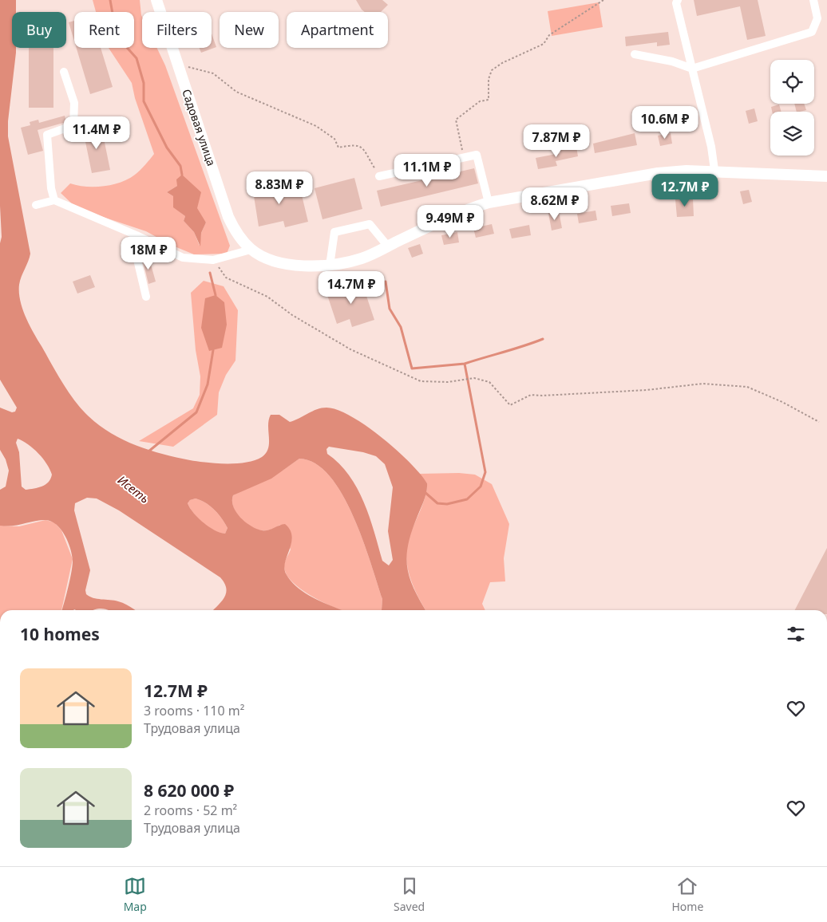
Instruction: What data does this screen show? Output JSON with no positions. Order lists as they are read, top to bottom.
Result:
{
  "streets": {
    "main road": ["Садовая улица"]
  },
  "water": ["Исеть"],
  "page": {
    "chip": [
      "Buy",
      "Rent",
      "Filters",
      "New",
      "Apartment"
    ],
    "price": [
      "10.6M ₽",
      "11.4M ₽",
      "7.87M ₽",
      "11.1M ₽",
      "8.83M ₽",
      "12.7M ₽",
      "8.62M ₽",
      "9.49M ₽",
      "18M ₽",
      "14.7M ₽"
    ],
    "heading": "10 homes",
    "list": [
      {
        "name": "12.7M ₽",
        "note": "3 rooms · 110 m² · Трудовая улица"
      },
      {
        "name": "8 620 000 ₽",
        "note": "2 rooms · 52 m² · Трудовая улица"
      }
    ],
    "tabs": ["Map", "Saved", "Home"]
  }
}
